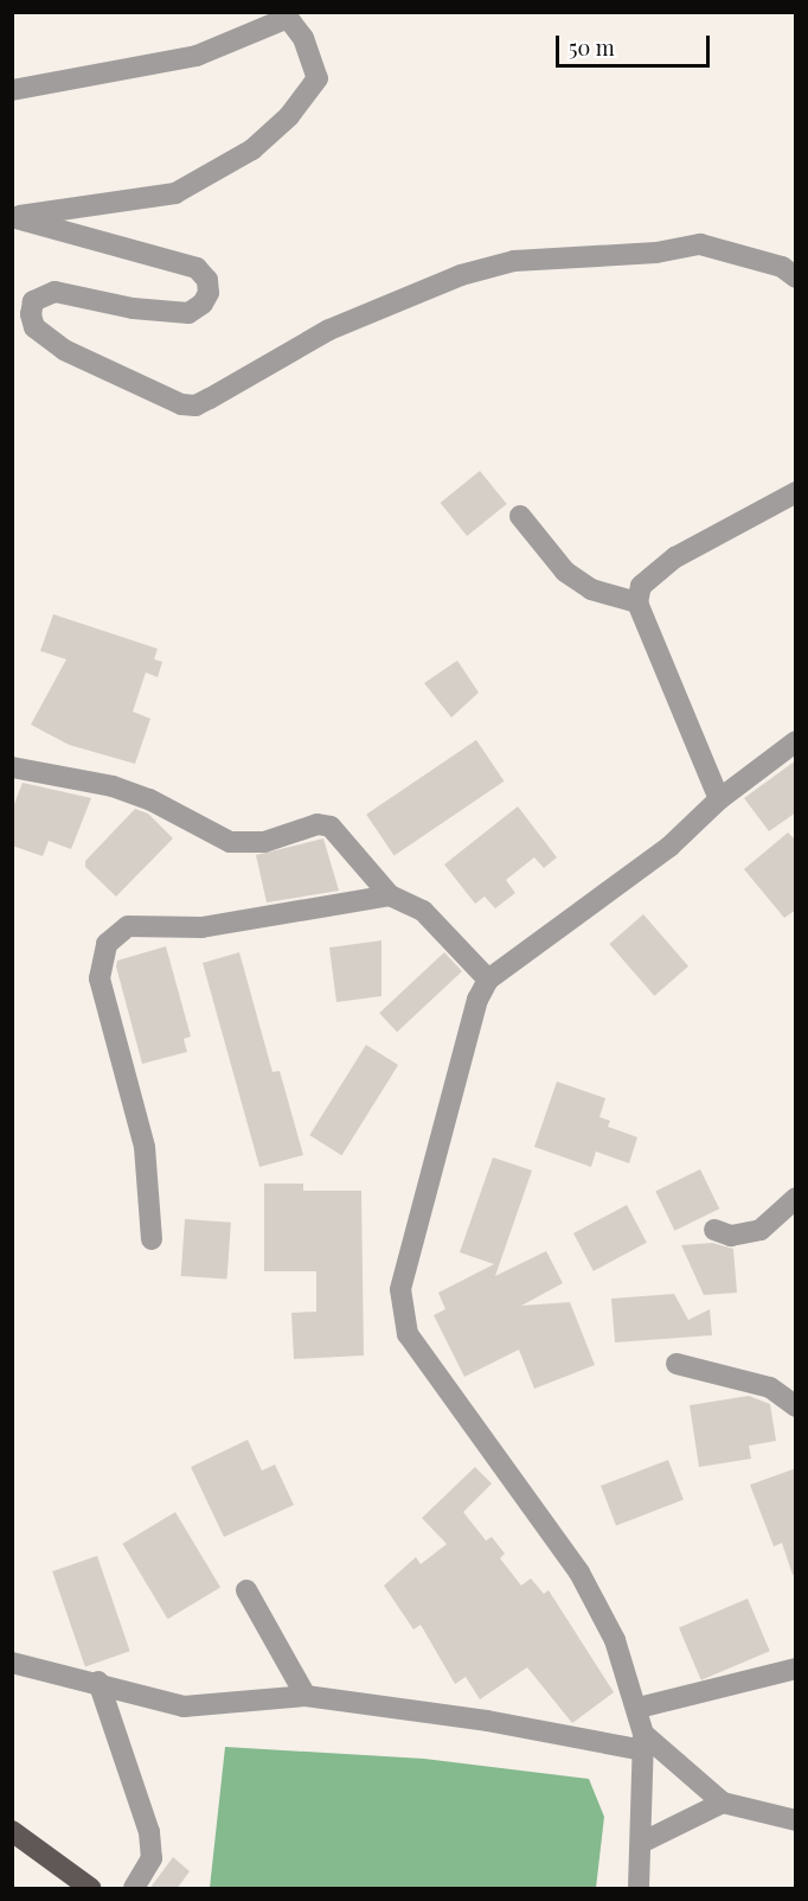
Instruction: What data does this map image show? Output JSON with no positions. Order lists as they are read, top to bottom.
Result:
{
  "scale_bar": "50 m"
}
